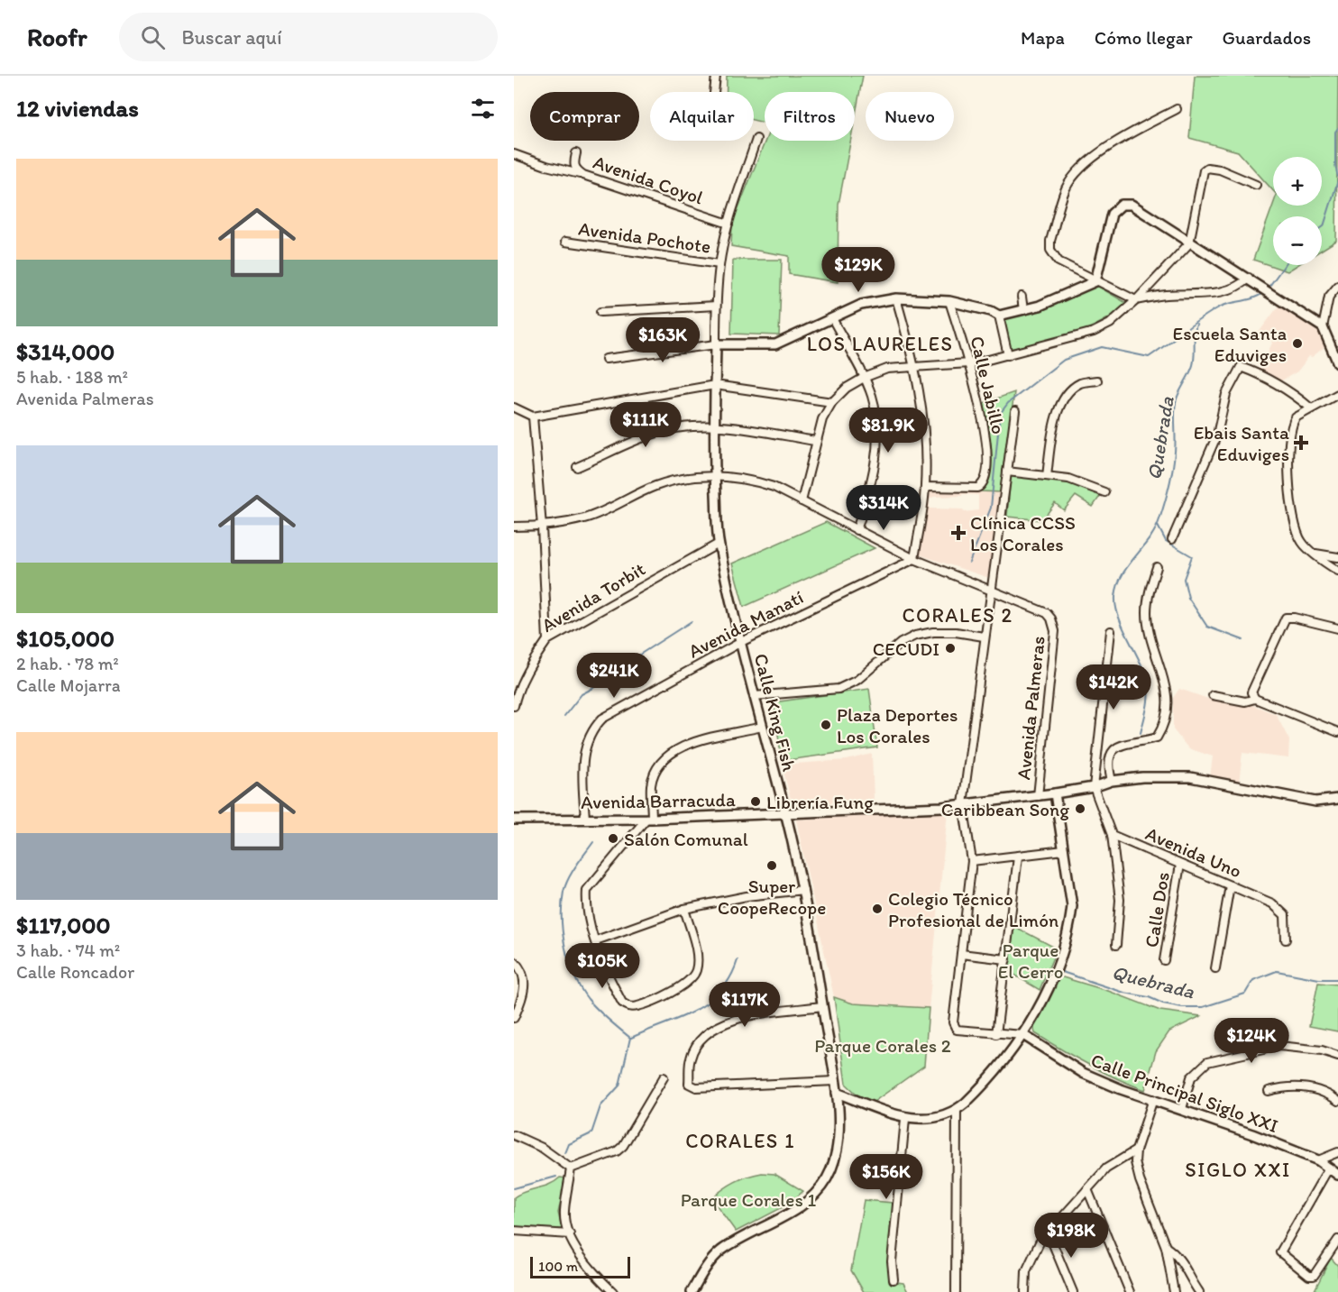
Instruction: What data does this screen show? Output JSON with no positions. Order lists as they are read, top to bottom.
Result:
{
  "streets": {
    "street": [
      "Avenida Coyol",
      "Avenida Pochote",
      "Calle Jabillo",
      "Avenida Torbit",
      "Avenida Manatí",
      "Avenida Palmeras",
      "Calle King Fish",
      "Avenida Barracuda",
      "Avenida Uno",
      "Calle Dos",
      "Calle Principal Siglo XXI"
    ]
  },
  "crossings": [
    ["Avenida Coyol", "Calle King Fish"],
    ["Avenida Pochote", "Calle King Fish"],
    ["Avenida Torbit", "Calle King Fish"],
    ["Avenida Manatí", "Avenida Palmeras"],
    ["Avenida Manatí", "Calle King Fish"],
    ["Avenida Manatí", "Avenida Barracuda"],
    ["Avenida Palmeras", "Calle King Fish"],
    ["Avenida Palmeras", "Avenida Barracuda"],
    ["Calle King Fish", "Avenida Barracuda"],
    ["Avenida Uno", "Calle Dos"]
  ],
  "districts": [
    "LOS LAURELES",
    "CORALES 2",
    "CORALES 1",
    "SIGLO XXI"
  ],
  "water": ["Quebrada"],
  "parks": ["Parque El Cerro", "Parque Corales 2", "Parque Corales 1"],
  "places": {
    "other": [
      "Escuela Santa Eduviges",
      "CECUDI",
      "Plaza Deportes Los Corales",
      "Librería Fung",
      "Caribbean Song",
      "Salón Comunal",
      "Super CoopeRecope",
      "Colegio Técnico Profesional de Limón"
    ],
    "health": ["Ebais Santa Eduviges", "Clínica CCSS Los Corales"]
  },
  "scale_bar": "100 m",
  "page": {
    "header": "Roofr",
    "search": "Buscar aquí",
    "nav": ["Mapa", "Cómo llegar", "Guardados"],
    "heading": "12 viviendas",
    "chip": [
      "Comprar",
      "Alquilar",
      "Filtros",
      "Nuevo"
    ],
    "list": [
      {
        "name": "$314,000",
        "note": "5 hab. · 188 m² · Avenida Palmeras"
      },
      {
        "name": "$105,000",
        "note": "2 hab. · 78 m² · Calle Mojarra"
      },
      {
        "name": "$117,000",
        "note": "3 hab. · 74 m² · Calle Roncador"
      }
    ],
    "map_buttons": ["+", "−"],
    "price": [
      "$129K",
      "$163K",
      "$111K",
      "$81.9K",
      "$314K",
      "$241K",
      "$142K",
      "$105K",
      "$117K",
      "$124K",
      "$156K",
      "$198K"
    ],
    "scale": "100 m"
  }
}
